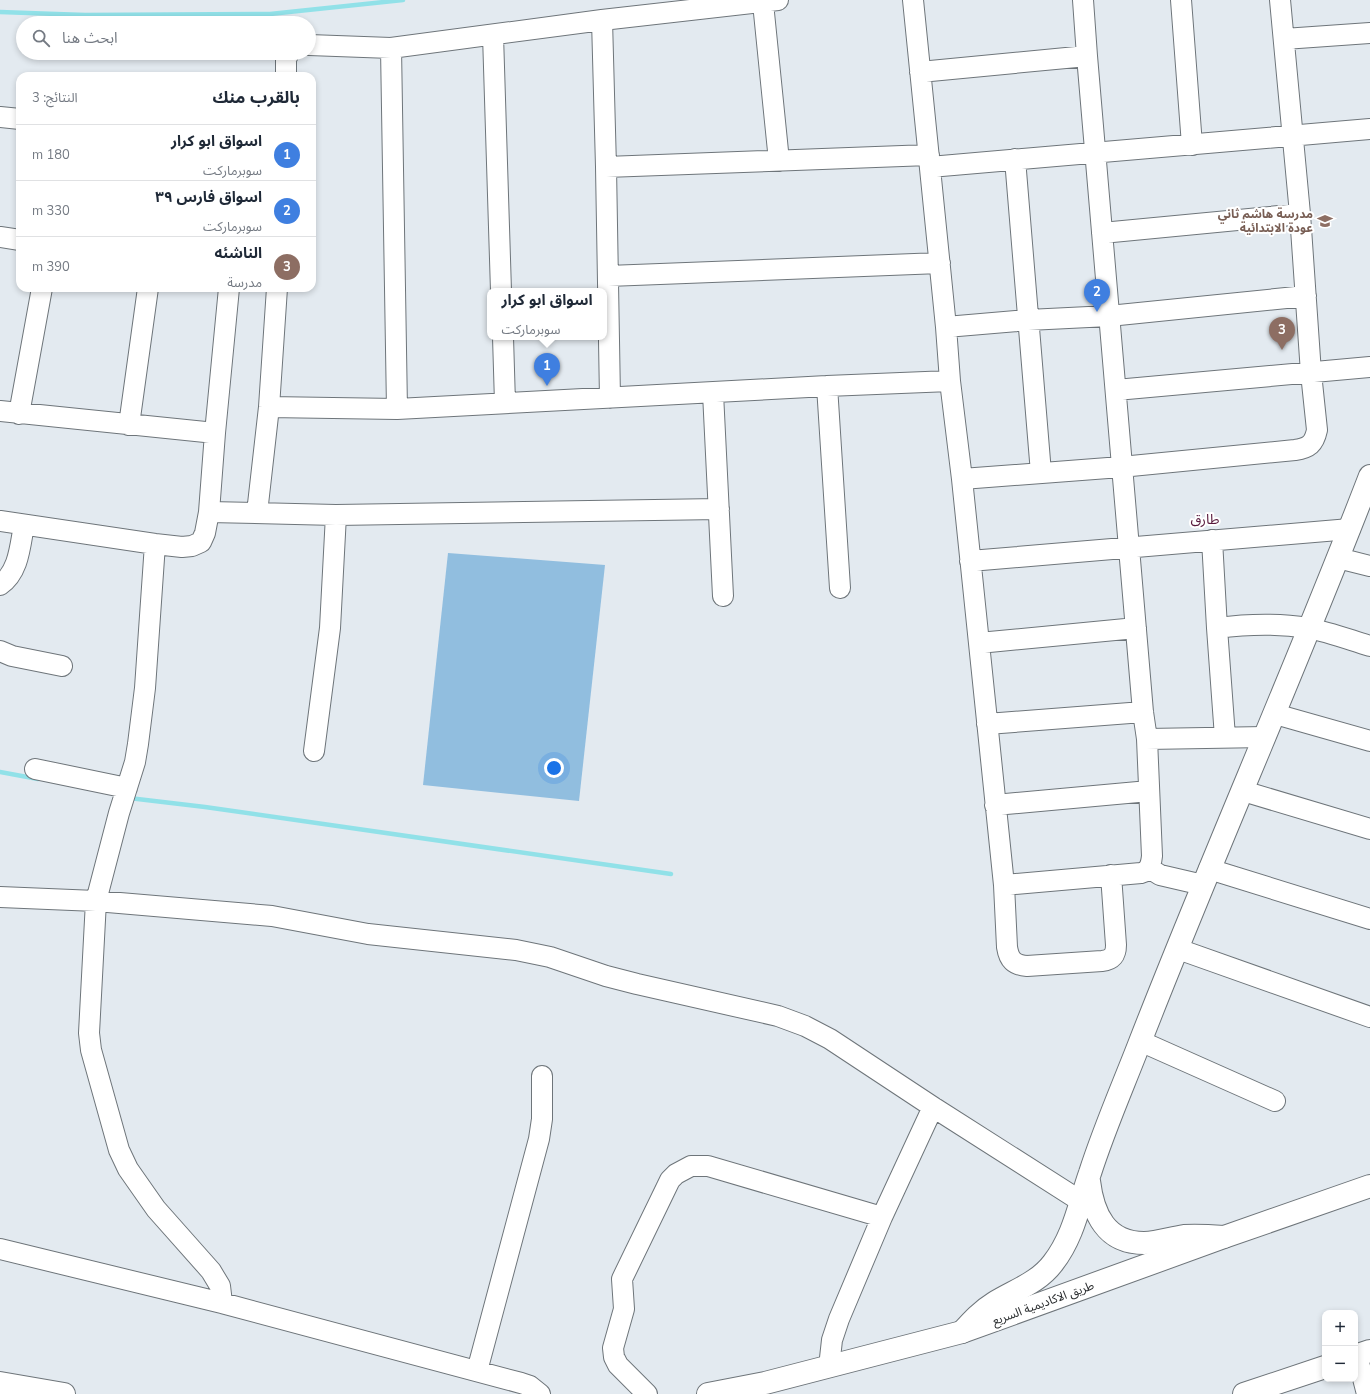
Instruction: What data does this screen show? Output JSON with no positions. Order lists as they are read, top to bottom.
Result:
{
  "streets": {
    "main road": ["طريق الاكاديمية السريع"]
  },
  "districts": ["طارق"],
  "places": {
    "school or university": ["مدرسة هاشم ثاني عودة الابتدائية"]
  },
  "page": {
    "search": "ابحث هنا",
    "heading": ["بالقرب منك", "النتائج: 3"],
    "list": [
      {
        "mark": "1",
        "name": "اسواق ابو كرار",
        "note": "سوبرماركت",
        "value": "180 m"
      },
      {
        "mark": "2",
        "name": "اسواق فارس ٣٩",
        "note": "سوبرماركت",
        "value": "330 m"
      },
      {
        "mark": "3",
        "name": "الناشئه",
        "note": "مدرسة",
        "value": "390 m"
      }
    ],
    "pins": ["2", "3", "1"],
    "popup": ["اسواق ابو كرار", "سوبرماركت"],
    "map_buttons": ["+", "−"]
  }
}
